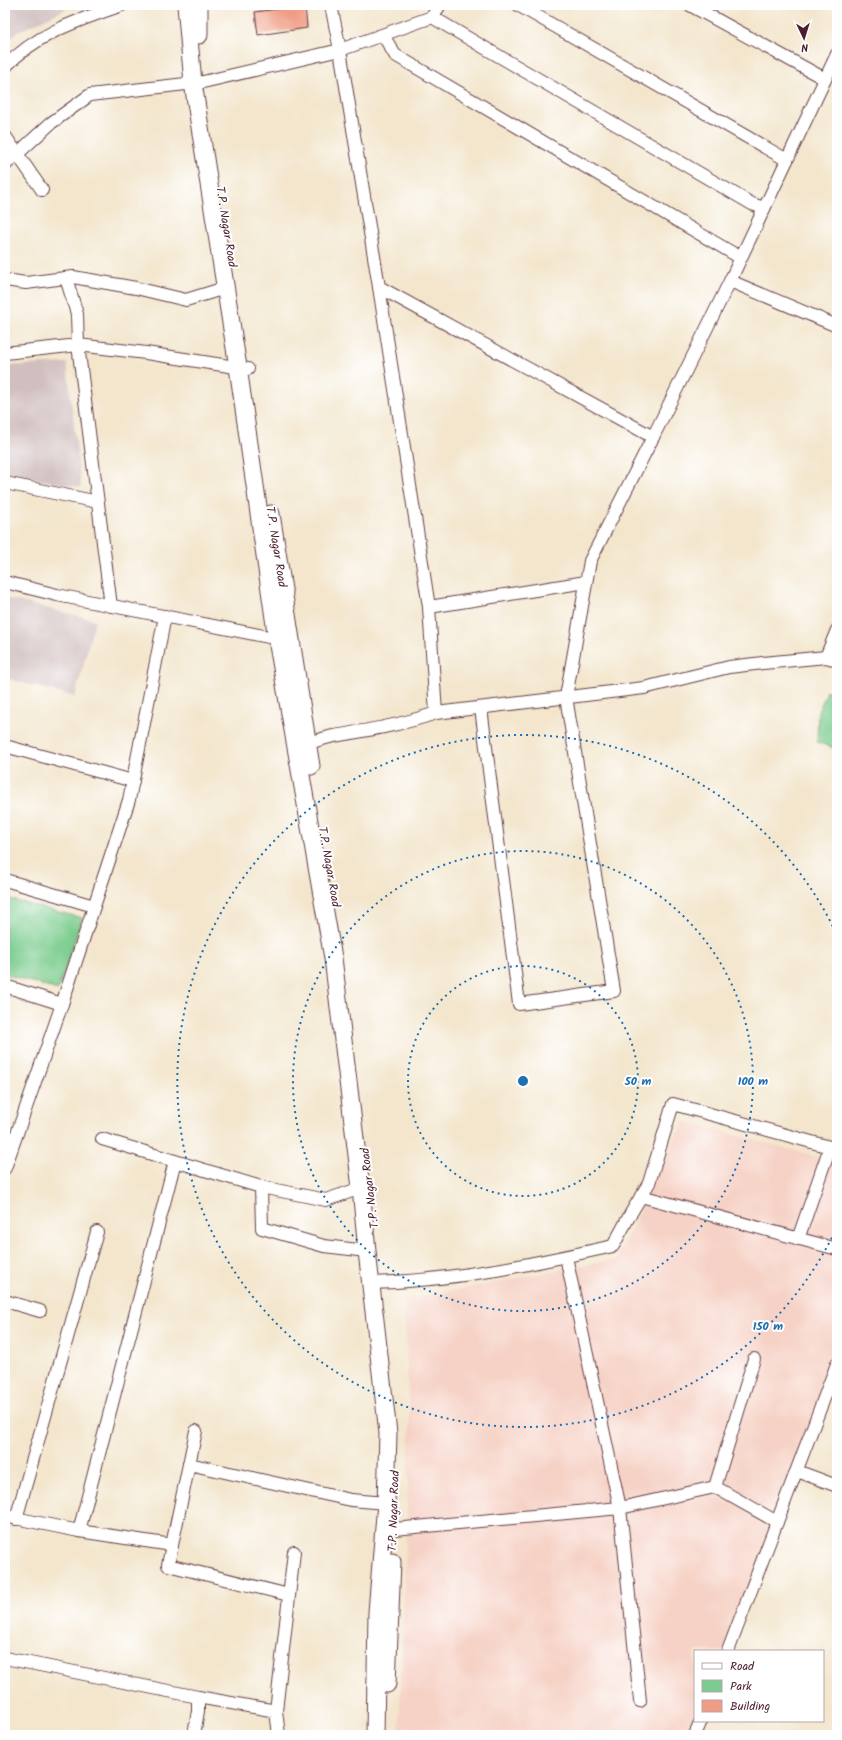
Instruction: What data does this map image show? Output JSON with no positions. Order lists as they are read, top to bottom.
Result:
{
  "streets": {
    "main road": ["T.P. Nagar Road"]
  },
  "legend": ["Road", "Park", "Building"],
  "north": "bottom",
  "rings": ["50 m", "100 m", "150 m"]
}
